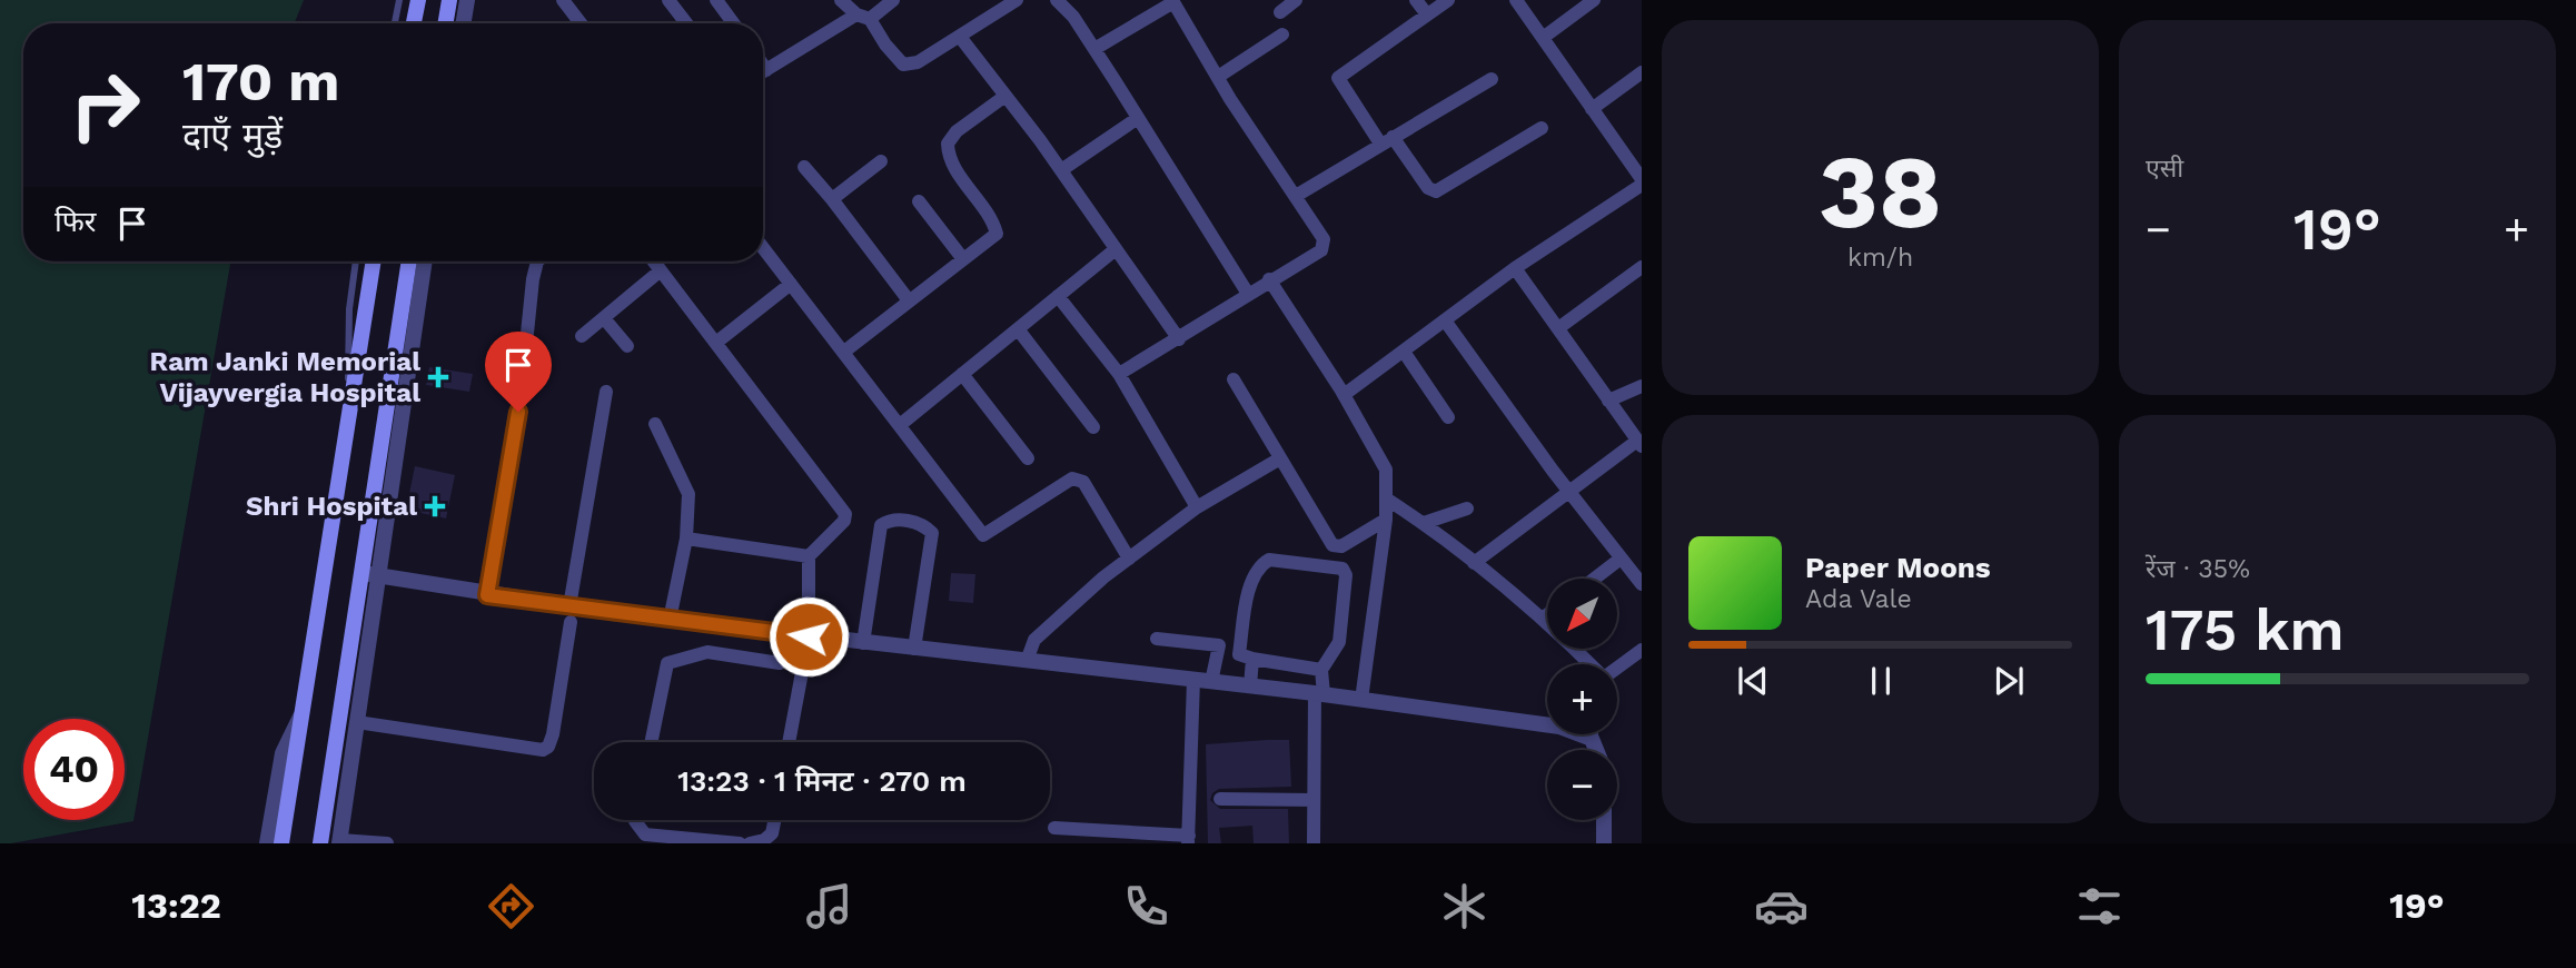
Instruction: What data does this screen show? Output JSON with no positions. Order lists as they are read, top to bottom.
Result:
{
  "places": {
    "health": ["Ram Janki Memorial Vijayvergia Hospital", "Shri Hospital"]
  },
  "north": "bottom left",
  "page": {
    "tile": [
      ["38", "km/h"],
      "एसी",
      ["रेंज · 35%", "175 km"]
    ],
    "turn": ["170 m", "दाएँ मुड़ें"],
    "then": "फिर",
    "heat": ["−", "19°", "+"],
    "song": ["Paper Moons", "Ada Vale"],
    "map_buttons": ["+", "−"],
    "limit": "40",
    "trip": "13:23 · 1 मिनट · 270 m",
    "tabs": ["13:22", "19°"]
  }
}
